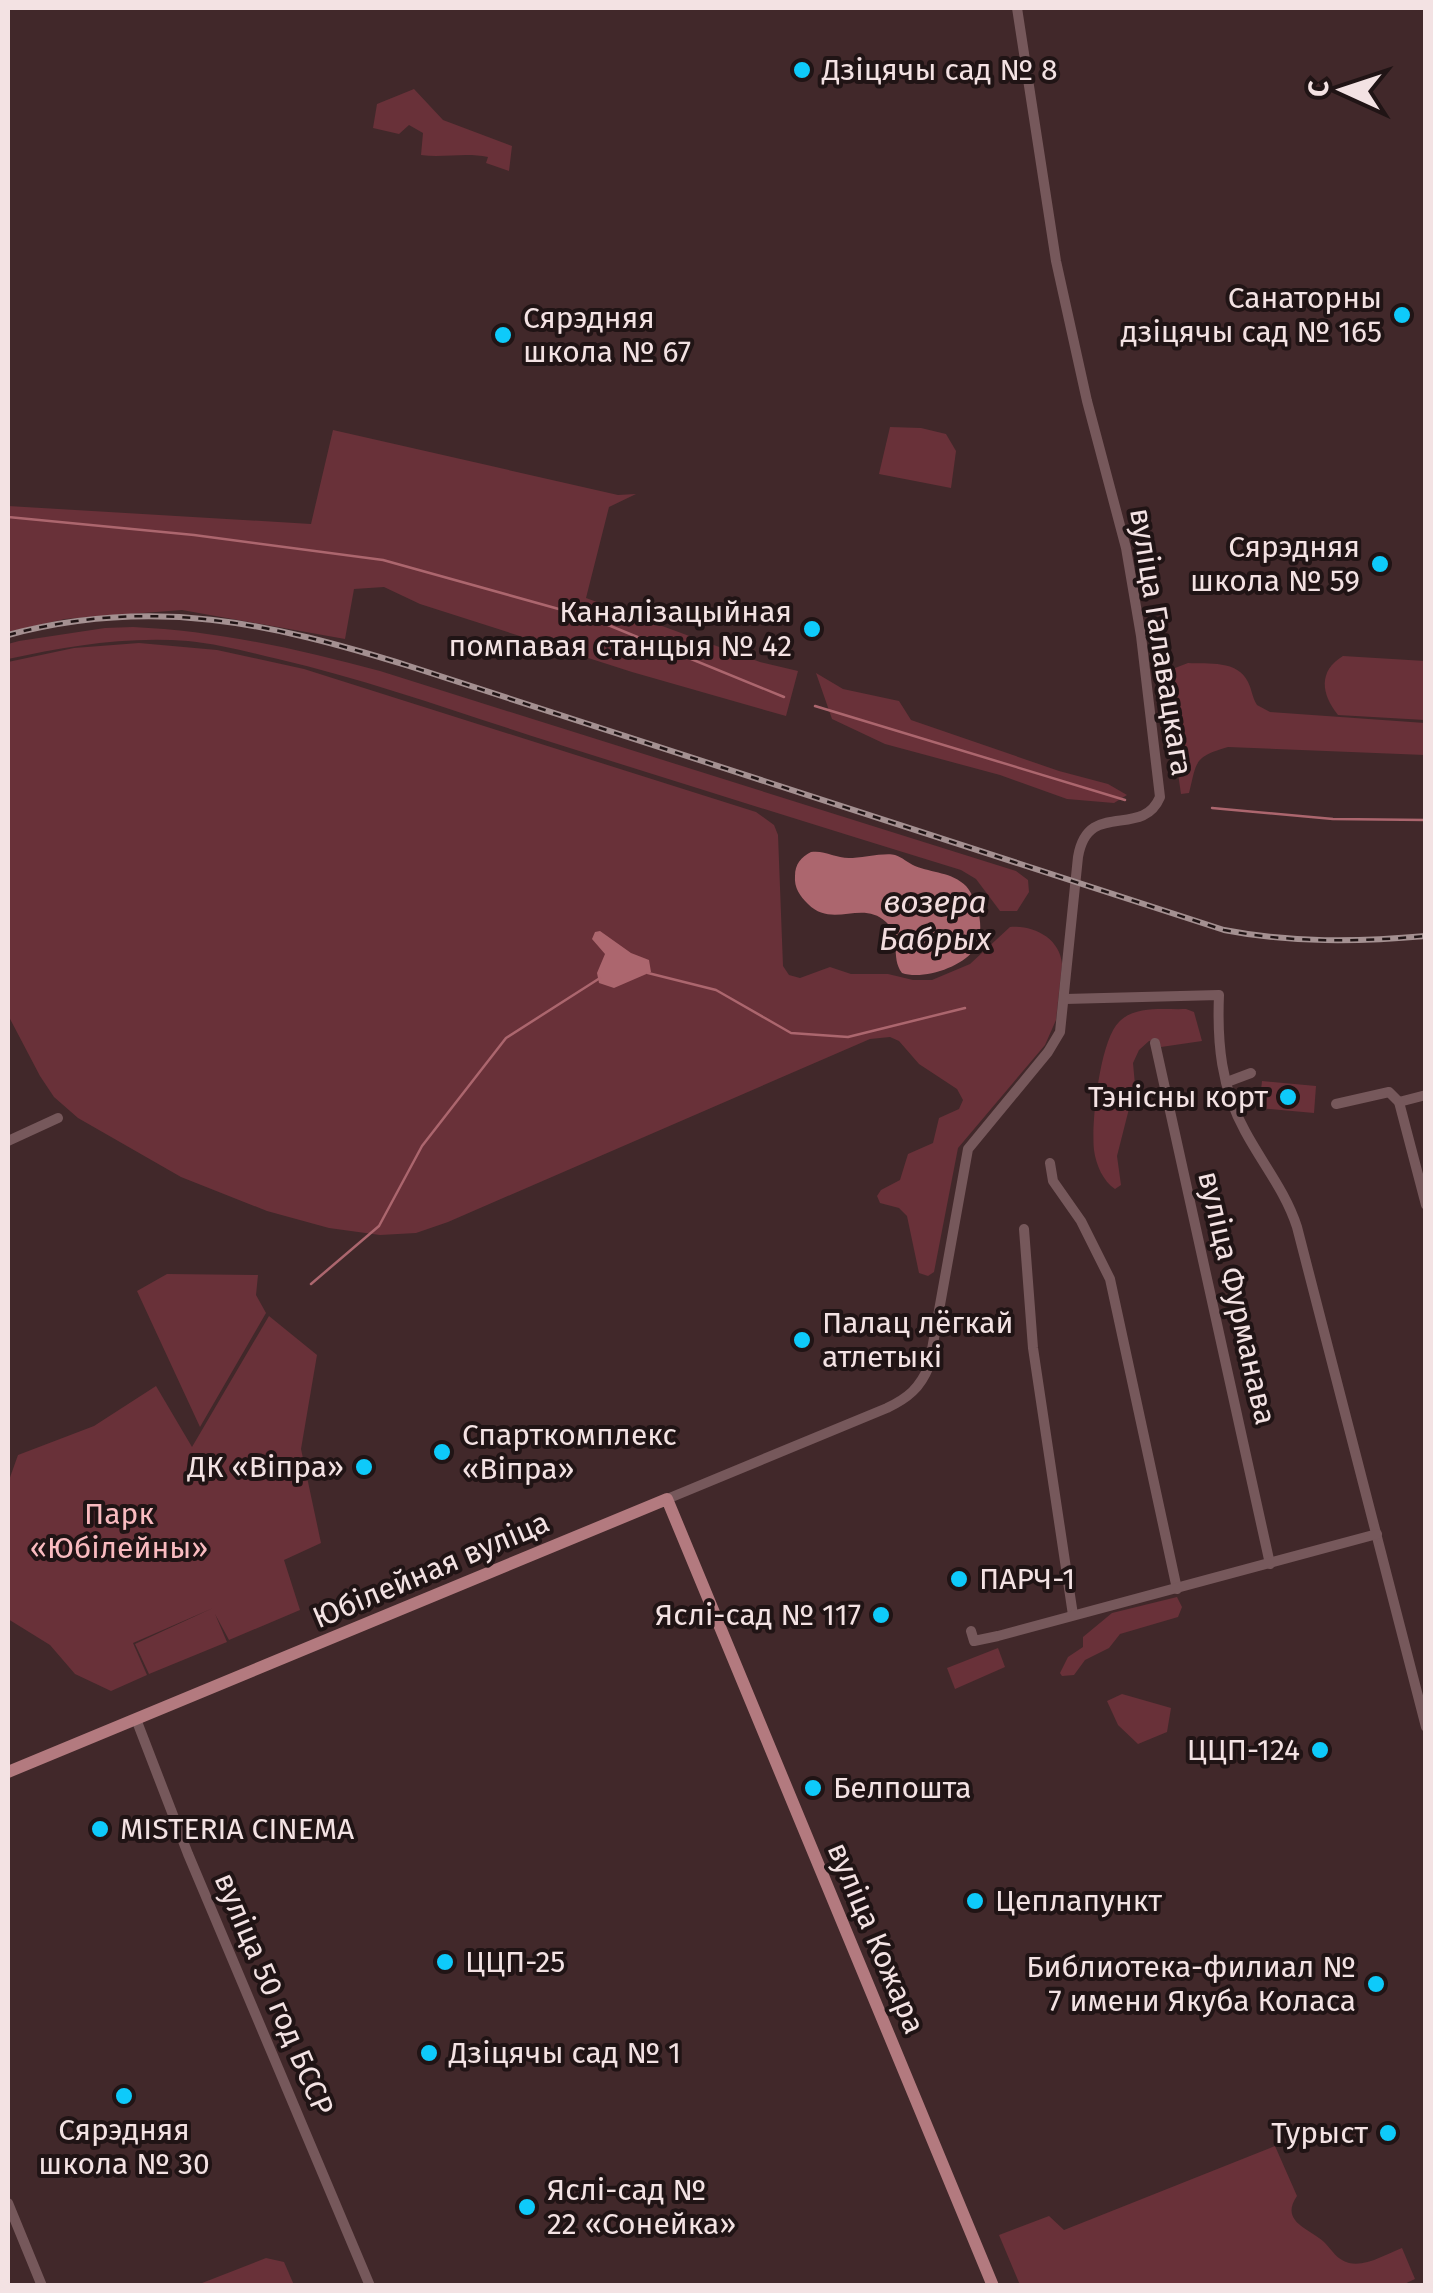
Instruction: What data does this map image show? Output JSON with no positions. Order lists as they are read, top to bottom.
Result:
{
  "streets": {
    "main road": ["Юбілейная вуліца", "вуліца Кожара"],
    "street": ["вуліца Галавацкага", "вуліца Фурманава", "вуліца 50 год БССР"]
  },
  "crossings": [
    ["вуліца Галавацкага", "Юбілейная вуліца"],
    ["Юбілейная вуліца", "вуліца Кожара"],
    ["Юбілейная вуліца", "вуліца 50 год БССР"]
  ],
  "water": ["возера Бабрых"],
  "parks": ["Парк «Юбілейны»"],
  "places": [
    "Дзіцячы сад № 8",
    "Санаторны дзіцячы сад № 165",
    "Сярэдняя школа № 67",
    "Сярэдняя школа № 59",
    "Каналізацыйная помпавая станцыя № 42",
    "Тэнісны корт",
    "Палац лёгкай атлетыкі",
    "Спарткомплекс «Віпра»",
    "ДК «Віпра»",
    "ПАРЧ-1",
    "Яслі-сад № 117",
    "ЦЦП-124",
    "Белпошта",
    "MISTERIA CINEMA",
    "Цеплапункт",
    "ЦЦП-25",
    "Библиотека-филиал № 7 имени Якуба Коласа",
    "Дзіцячы сад № 1",
    "Сярэдняя школа № 30",
    "Турыст",
    "Яслі-сад № 22 «Сонейка»"
  ],
  "north": "left"
}
